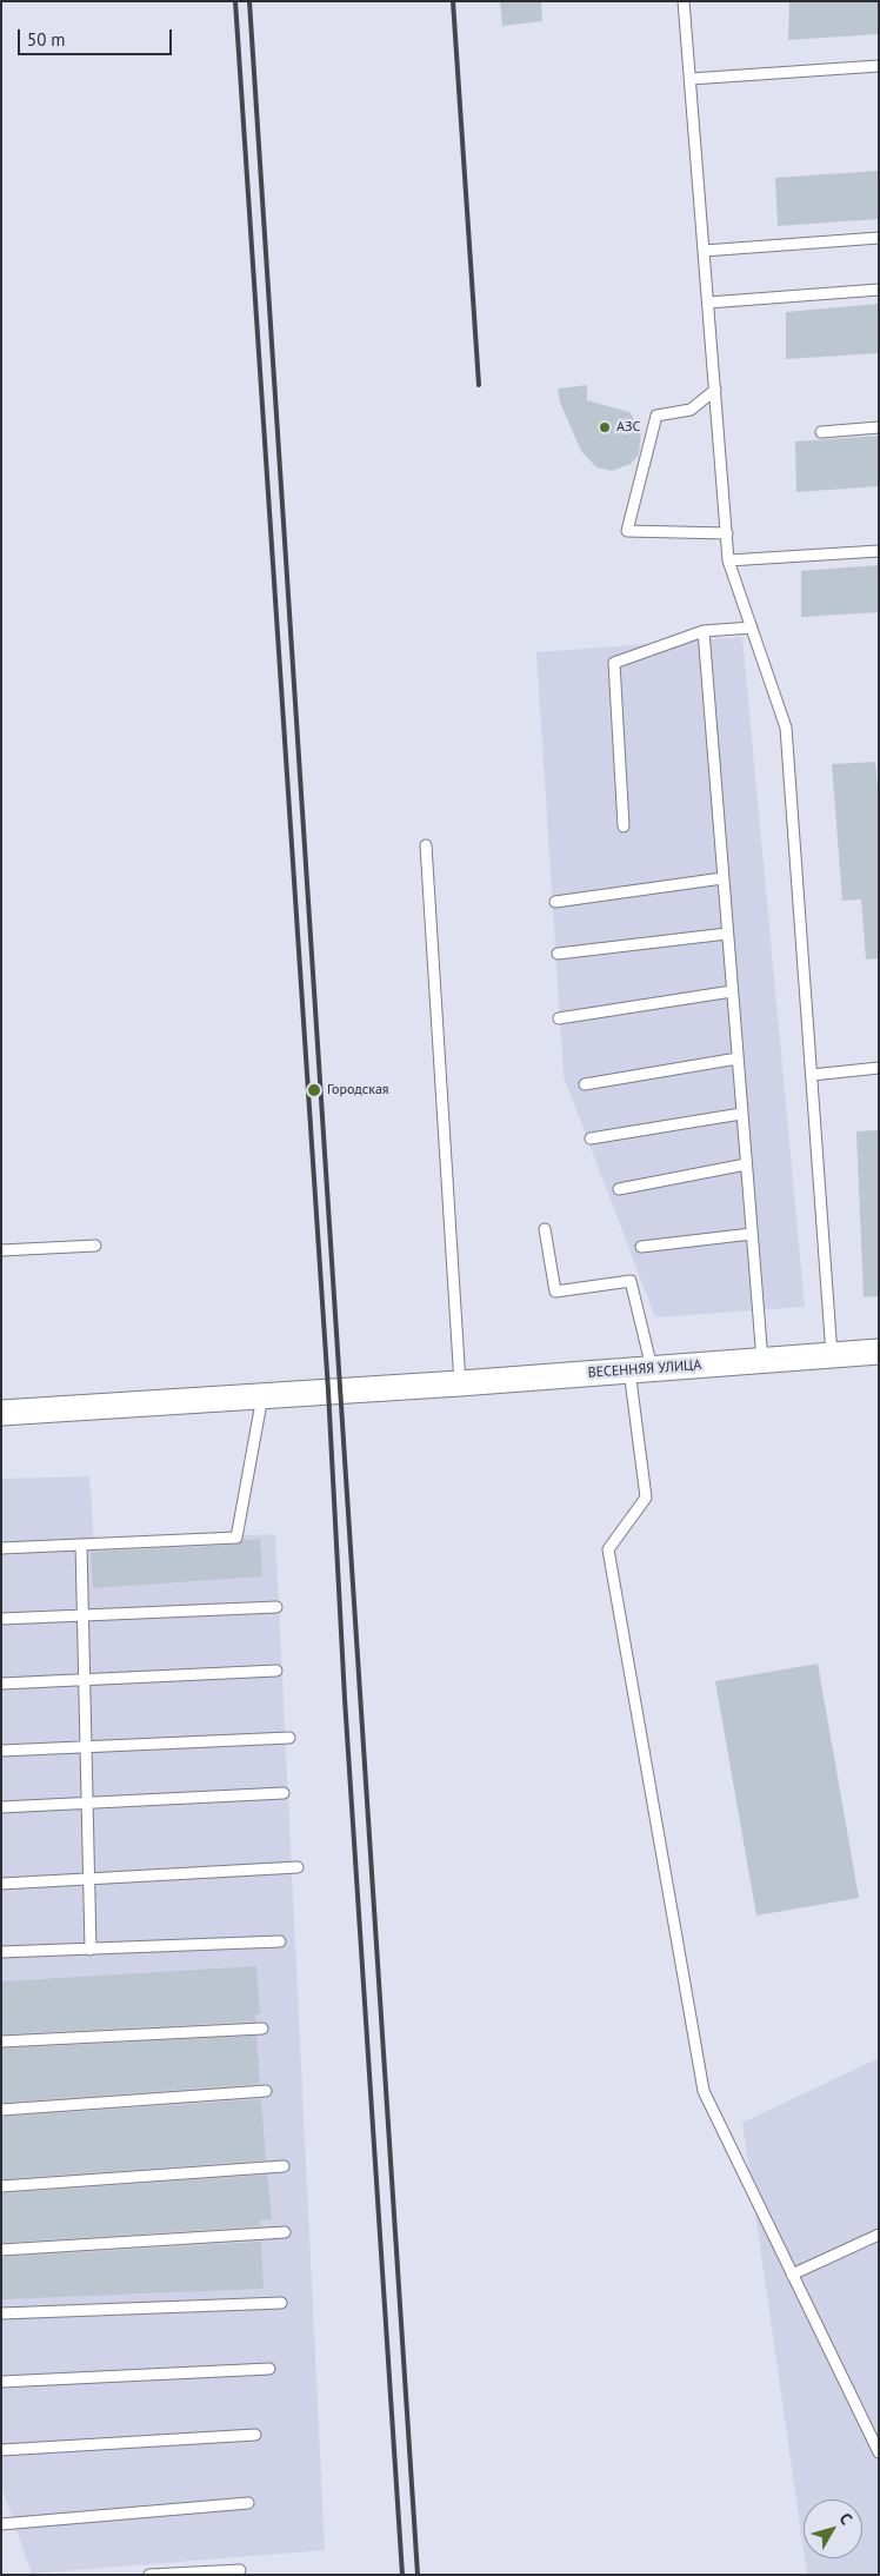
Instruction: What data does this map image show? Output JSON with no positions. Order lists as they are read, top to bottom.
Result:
{
  "streets": {
    "street": ["ВЕСЕННЯЯ УЛИЦА"]
  },
  "places": ["АЗС", "Городская"],
  "scale_bar": "50 m",
  "north": "top right"
}
